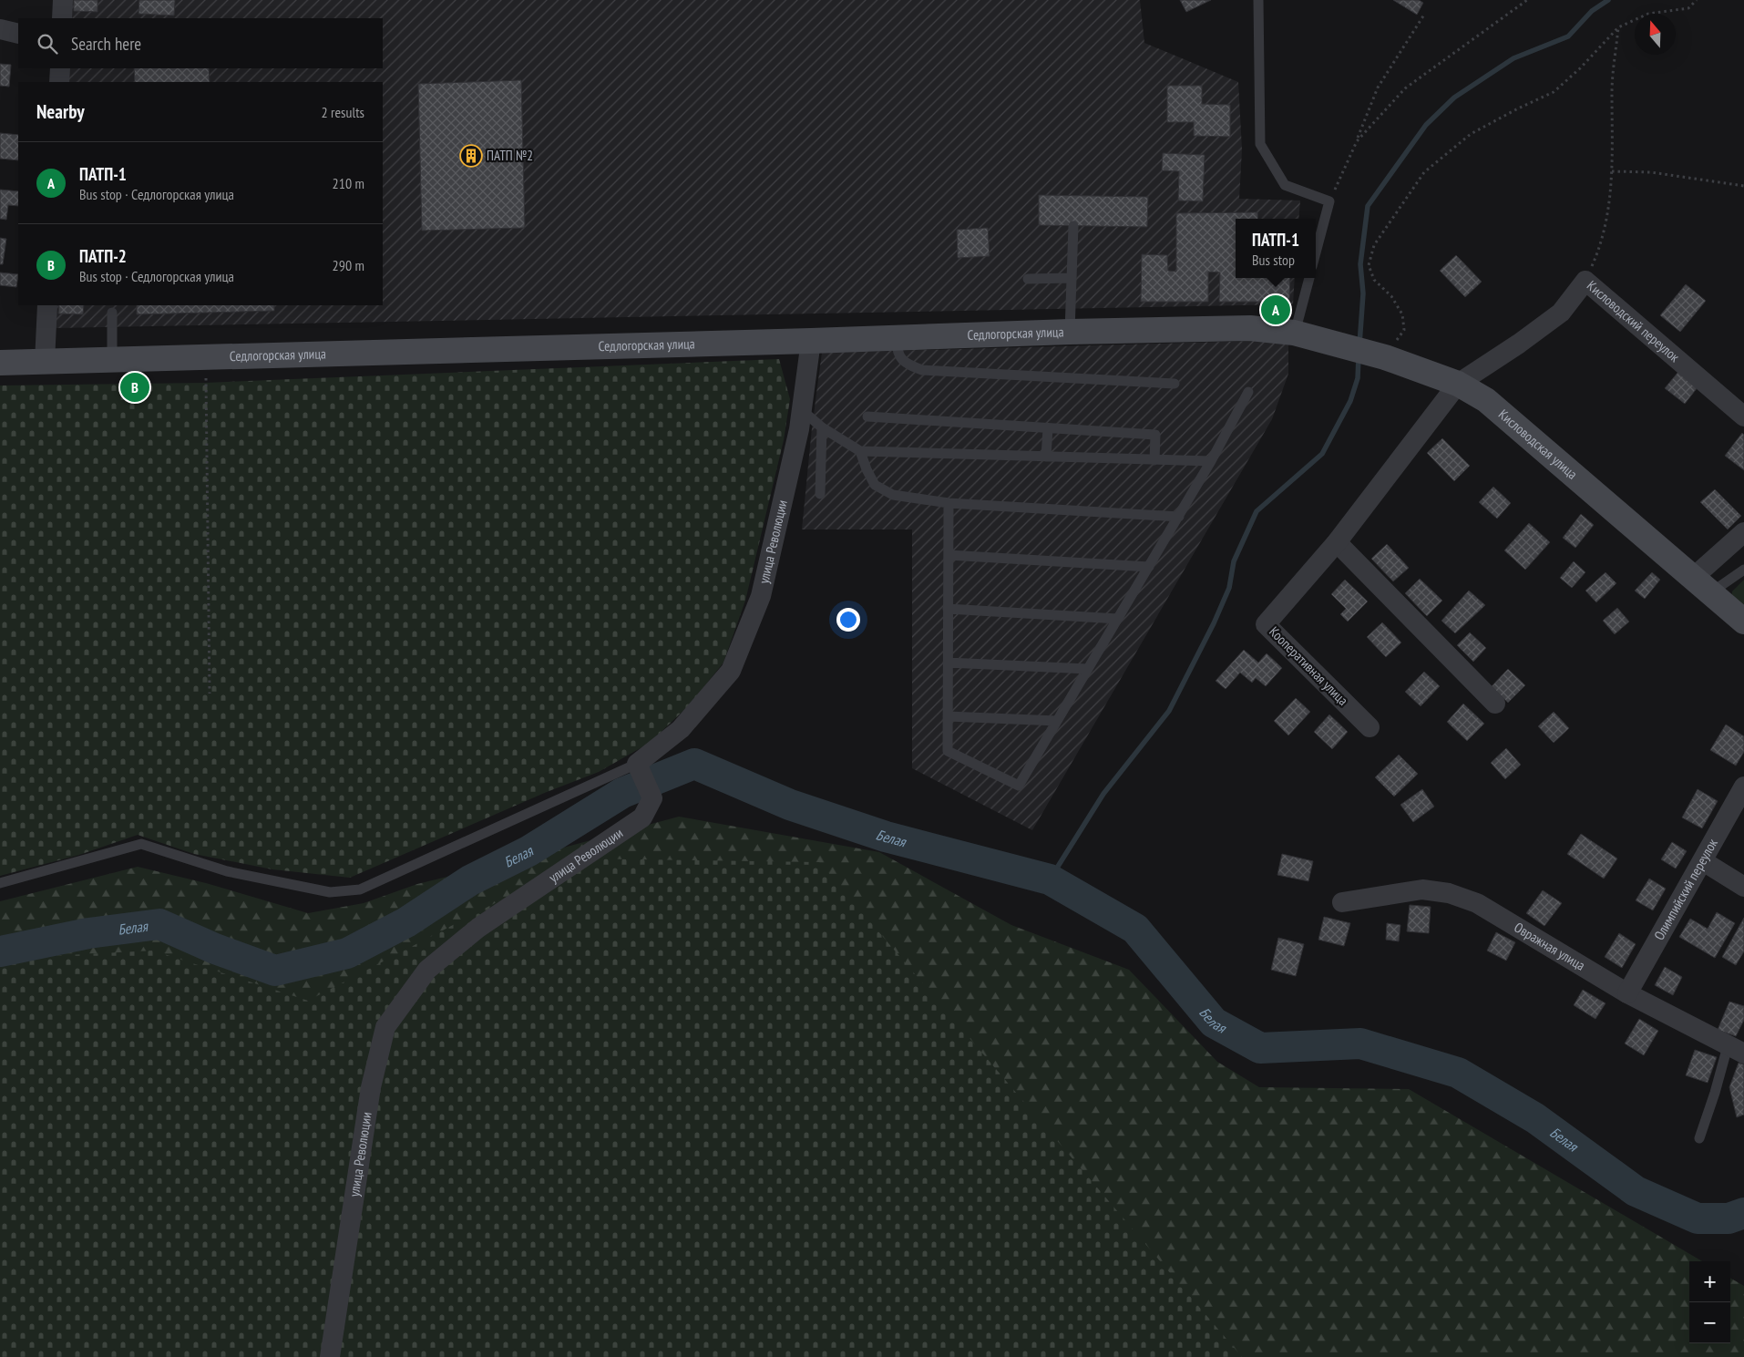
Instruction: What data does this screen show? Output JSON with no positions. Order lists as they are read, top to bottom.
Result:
{
  "streets": {
    "street": [
      "Кисловодский переулок",
      "Седлогорская улица",
      "Кисловодская улица",
      "улица Революции",
      "Кооперативная улица",
      "Олимпийский переулок",
      "Овражная улица"
    ]
  },
  "crossings": [
    ["Кисловодский переулок", "Кисловодская улица"],
    ["Кисловодский переулок", "Кооперативная улица"],
    ["Седлогорская улица", "Кисловодская улица"],
    ["Седлогорская улица", "улица Революции"],
    ["Кисловодская улица", "Кооперативная улица"],
    ["Олимпийский переулок", "Овражная улица"]
  ],
  "water": ["Белая"],
  "places": {
    "building": ["ПАТП №2"]
  },
  "north": "top",
  "page": {
    "search": "Search here",
    "heading": ["Nearby", "2 results"],
    "list": [
      {
        "mark": "A",
        "name": "ПАТП-1",
        "note": "Bus stop · Седлогорская улица",
        "value": "210 m"
      },
      {
        "mark": "B",
        "name": "ПАТП-2",
        "note": "Bus stop · Седлогорская улица",
        "value": "290 m"
      }
    ],
    "popup": ["ПАТП-1", "Bus stop"],
    "pins": ["A", "B"],
    "map_buttons": ["+", "−"]
  }
}
